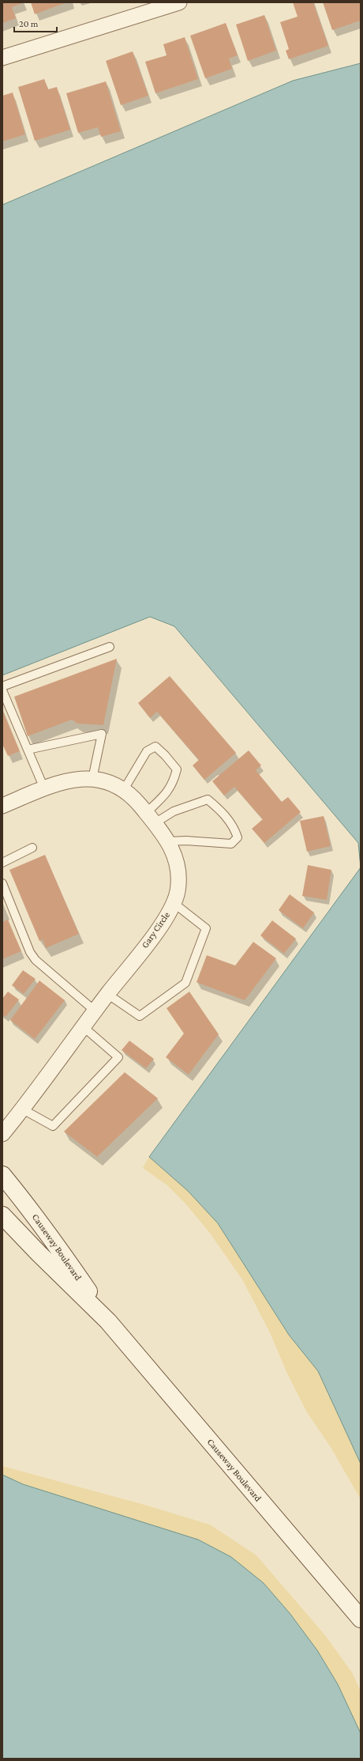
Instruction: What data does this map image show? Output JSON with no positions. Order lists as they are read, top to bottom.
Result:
{
  "streets": {
    "street": ["Gary Circle", "Causeway Boulevard"]
  },
  "scale_bar": "20 m"
}
